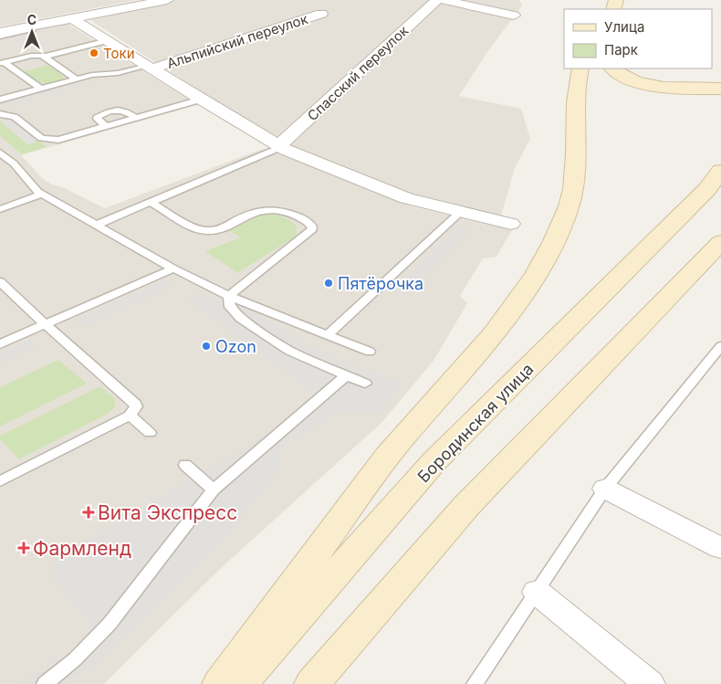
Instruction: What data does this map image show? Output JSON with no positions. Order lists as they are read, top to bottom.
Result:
{
  "streets": {
    "street": ["Альпийский переулок", "Спасский переулок", "Бородинская улица"]
  },
  "places": {
    "other": ["Токи", "Пятёрочка", "Ozon"],
    "health": ["Вита Экспресс", "Фармленд"]
  },
  "legend": ["Улица", "Парк"],
  "north": "top"
}
